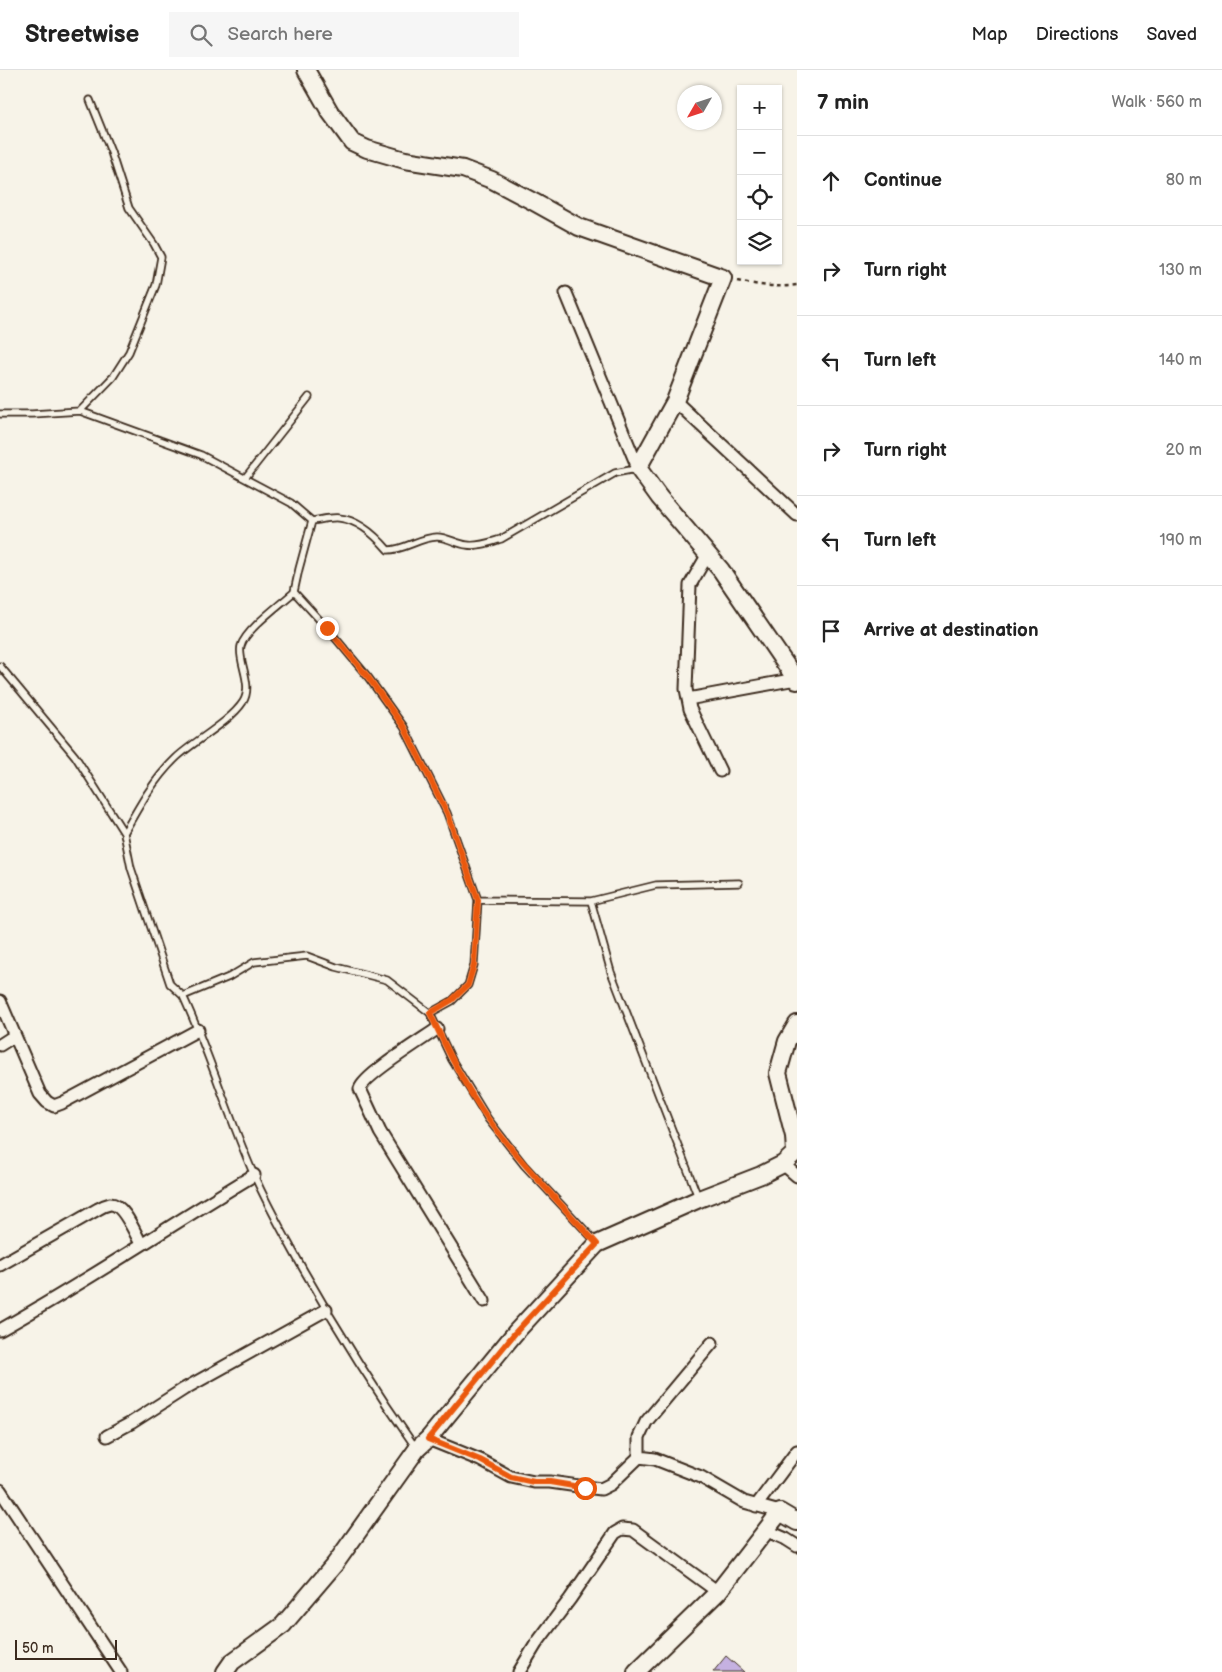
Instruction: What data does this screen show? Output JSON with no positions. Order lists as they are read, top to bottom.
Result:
{
  "scale_bar": "50 m",
  "north": "bottom left",
  "page": {
    "header": "Streetwise",
    "search": "Search here",
    "nav": ["Map", "Directions", "Saved"],
    "heading": ["7 min", "Walk · 560 m"],
    "map_buttons": ["+", "−"],
    "list": [
      ["Continue", "80 m"],
      ["Turn right", "130 m"],
      ["Turn left", "140 m"],
      ["Turn right", "20 m"],
      ["Turn left", "190 m"],
      "Arrive at destination"
    ],
    "scale": "50 m"
  }
}
